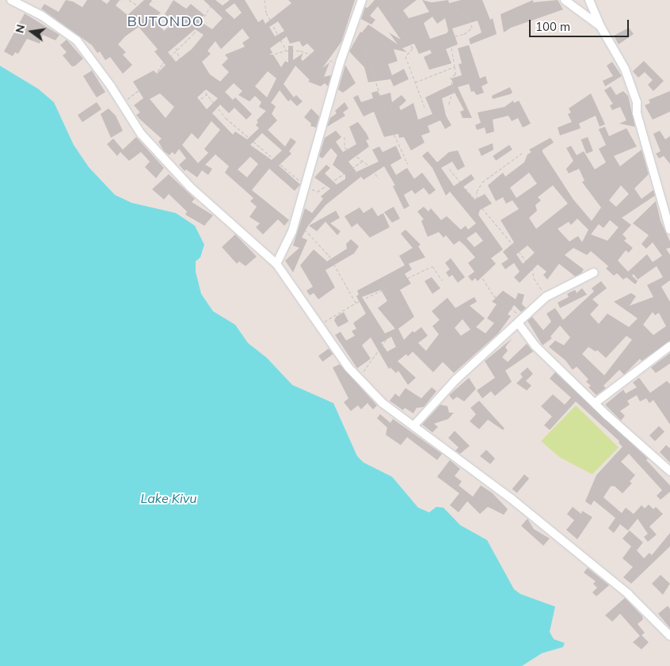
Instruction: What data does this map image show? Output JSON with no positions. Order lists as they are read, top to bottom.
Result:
{
  "districts": ["BUTONDO"],
  "water": ["Lake Kivu"],
  "scale_bar": "100 m",
  "north": "left"
}
